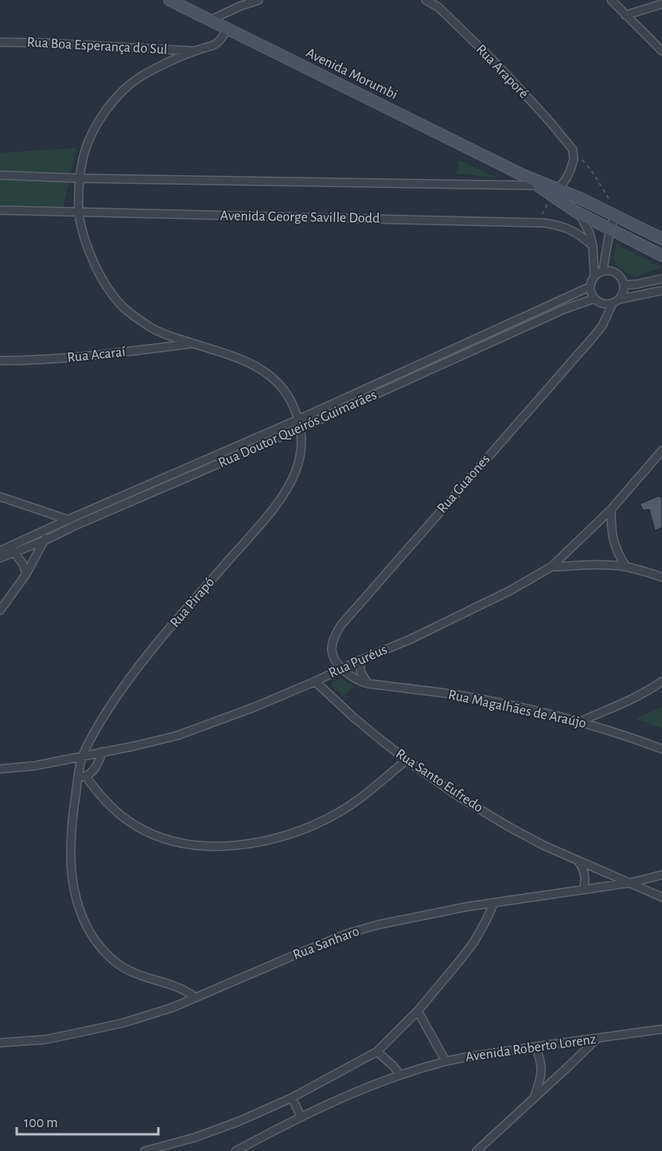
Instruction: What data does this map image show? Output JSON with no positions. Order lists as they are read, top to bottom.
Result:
{
  "streets": {
    "main road": ["Avenida Morumbi"],
    "street": [
      "Rua Boa Esperança do Sul",
      "Rua Araporé",
      "Avenida George Saville Dodd",
      "Rua Acaraí",
      "Rua Doutor Queirós Guimarães",
      "Rua Guaones",
      "Rua Pirapó",
      "Rua Puréus",
      "Rua Magalhães de Araújo",
      "Rua Santo Eufredo",
      "Rua Sanharo",
      "Avenida Roberto Lorenz"
    ]
  },
  "crossings": [
    ["Rua Boa Esperança do Sul", "Rua Pirapó"],
    ["Avenida Morumbi", "Rua Pirapó"],
    ["Avenida George Saville Dodd", "Rua Pirapó"],
    ["Rua Acaraí", "Rua Pirapó"],
    ["Rua Doutor Queirós Guimarães", "Rua Guaones"],
    ["Rua Doutor Queirós Guimarães", "Rua Pirapó"],
    ["Rua Guaones", "Rua Puréus"],
    ["Rua Guaones", "Rua Magalhães de Araújo"],
    ["Rua Pirapó", "Rua Puréus"],
    ["Rua Pirapó", "Rua Sanharo"],
    ["Rua Puréus", "Rua Magalhães de Araújo"],
    ["Rua Puréus", "Rua Santo Eufredo"],
    ["Rua Santo Eufredo", "Rua Sanharo"]
  ],
  "scale_bar": "100 m"
}
